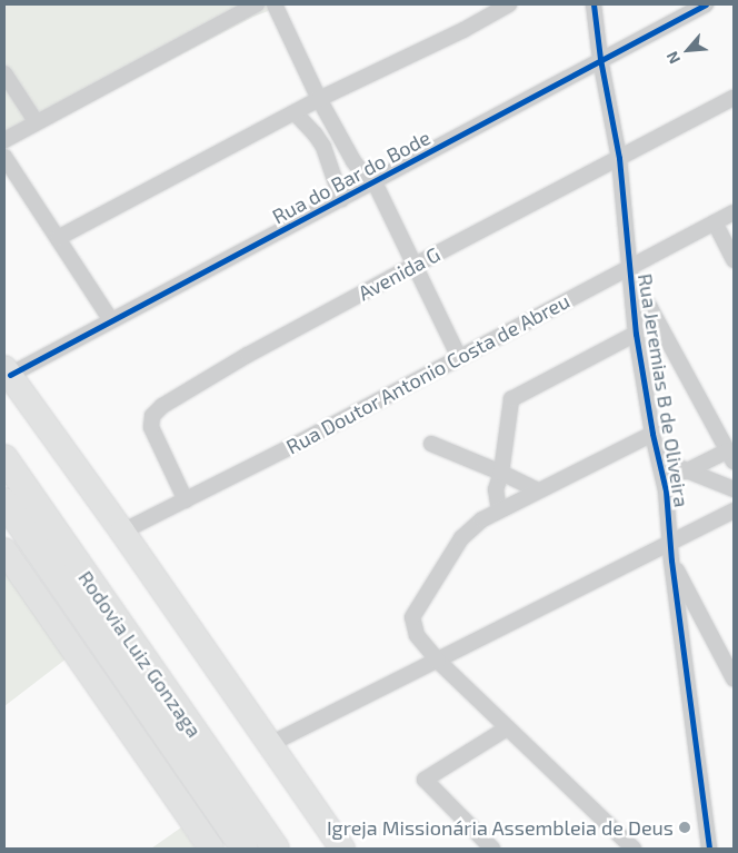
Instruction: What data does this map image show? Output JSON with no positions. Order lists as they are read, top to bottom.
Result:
{
  "streets": {
    "highway": ["Rodovia Luiz Gonzaga"],
    "street": [
      "Rua do Bar do Bode",
      "Avenida G",
      "Rua Doutor Antonio Costa de Abreu",
      "Rua Jeremias B de Oliveira"
    ]
  },
  "crossings": [
    ["Rua do Bar do Bode", "Rua Jeremias B de Oliveira"],
    ["Avenida G", "Rua Doutor Antonio Costa de Abreu"],
    ["Avenida G", "Rua Jeremias B de Oliveira"],
    ["Rua Doutor Antonio Costa de Abreu", "Rua Jeremias B de Oliveira"]
  ],
  "places": ["Igreja Missionária Assembleia de Deus"],
  "north": "bottom left"
}
